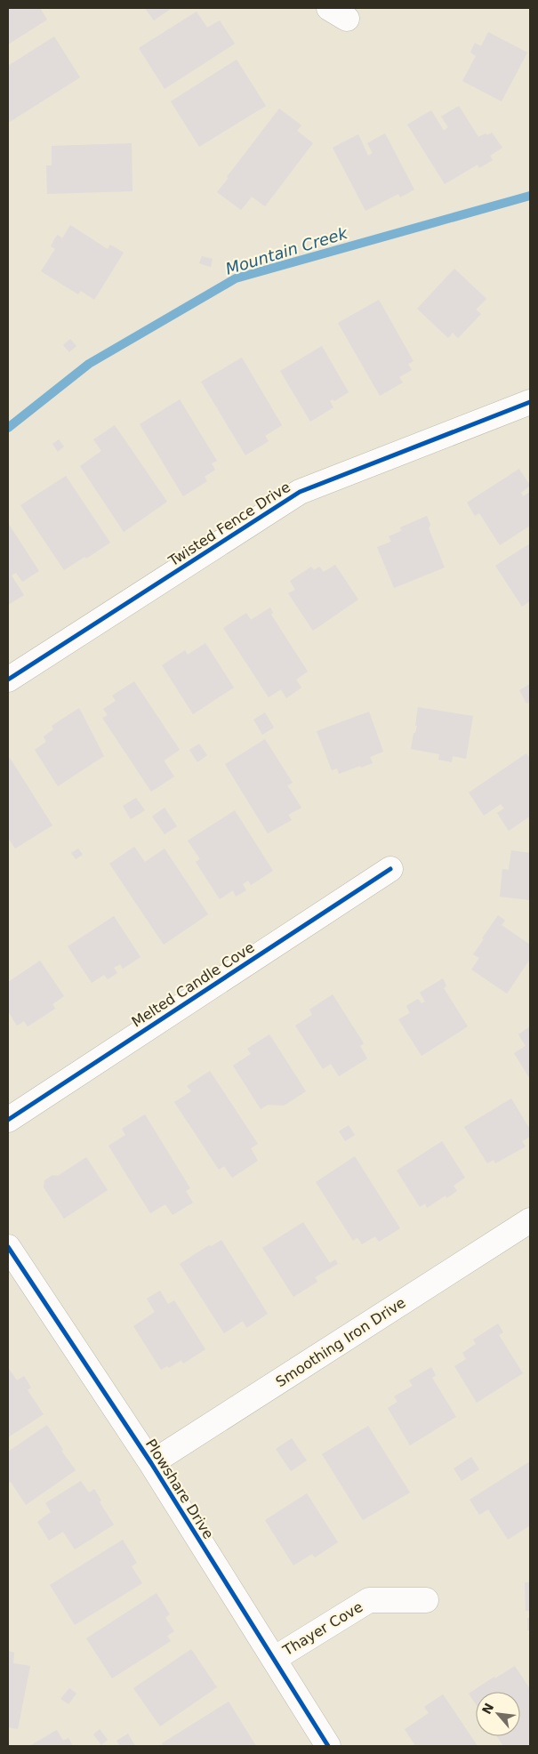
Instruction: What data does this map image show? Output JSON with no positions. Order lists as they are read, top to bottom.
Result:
{
  "streets": {
    "street": [
      "Twisted Fence Drive",
      "Melted Candle Cove",
      "Smoothing Iron Drive",
      "Plowshare Drive",
      "Thayer Cove"
    ]
  },
  "crossings": [
    ["Smoothing Iron Drive", "Plowshare Drive"],
    ["Plowshare Drive", "Thayer Cove"]
  ],
  "water": ["Mountain Creek"],
  "north": "top left"
}
